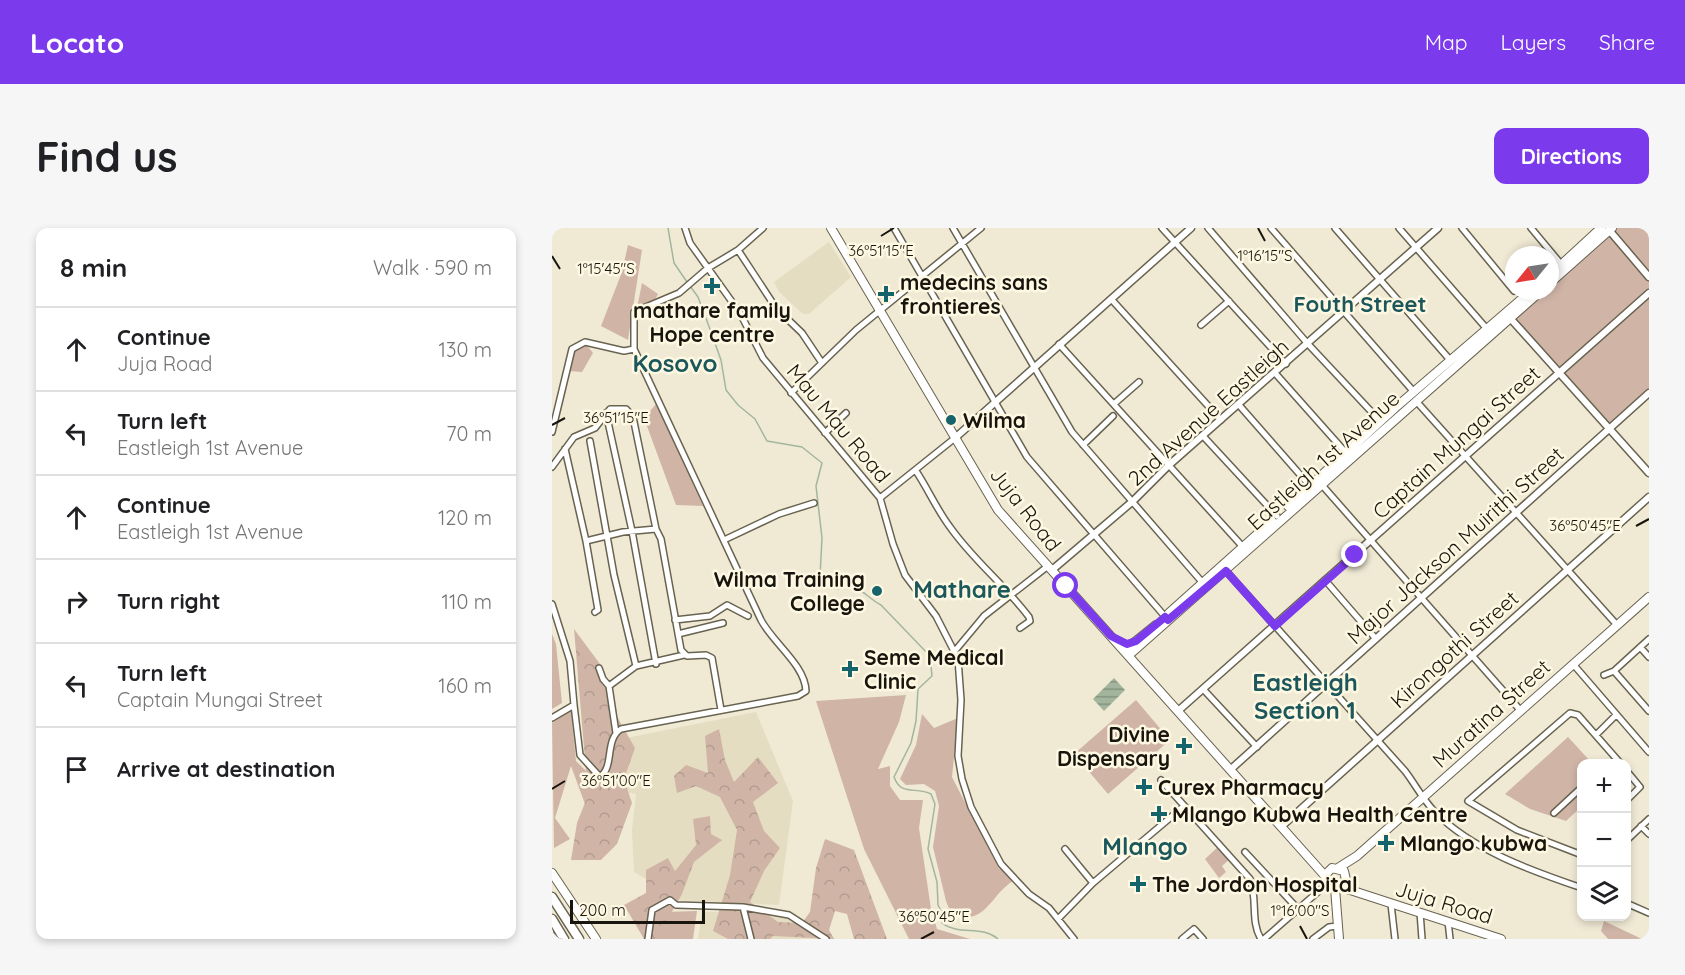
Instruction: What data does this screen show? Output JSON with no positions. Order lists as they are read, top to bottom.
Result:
{
  "streets": {
    "main road": ["Eastleigh 1st Avenue", "Juja Road", "Muratina Street"],
    "street": [
      "2nd Avenue Eastleigh",
      "Mau Mau Road",
      "Captain Mungai Street",
      "Major Jackson Muirithi Street",
      "Kirongothi Street"
    ]
  },
  "crossings": [
    ["2nd Avenue Eastleigh", "Juja Road"],
    ["Captain Mungai Street", "Juja Road"],
    ["Eastleigh 1st Avenue", "Juja Road"],
    ["Juja Road", "Major Jackson Muirithi Street"],
    ["Juja Road", "Kirongothi Street"],
    ["Juja Road", "Muratina Street"]
  ],
  "districts": [
    "Fouth Street",
    "Kosovo",
    "Mathare",
    "Eastleigh Section 1",
    "Mlango"
  ],
  "places": {
    "health": [
      "mathare family Hope centre",
      "medecins sans frontieres",
      "Seme Medical Clinic",
      "Divine Dispensary",
      "Curex Pharmacy",
      "Mlango Kubwa Health Centre",
      "Mlango kubwa",
      "The Jordon Hospital"
    ],
    "other": ["Wilma", "Wilma Training College"]
  },
  "scale_bar": "200 m",
  "north": "bottom left",
  "page": {
    "header": "Locato",
    "nav": ["Map", "Layers", "Share"],
    "buttons": "Directions",
    "title": "Find us",
    "heading": ["8 min", "Walk · 590 m"],
    "list": [
      ["Continue", "Juja Road", "130 m"],
      ["Turn left", "Eastleigh 1st Avenue", "70 m"],
      ["Continue", "Eastleigh 1st Avenue", "120 m"],
      ["Turn right", "110 m"],
      ["Turn left", "Captain Mungai Street", "160 m"],
      "Arrive at destination"
    ],
    "map_buttons": ["+", "−"],
    "scale": "200 m"
  },
  "coordinates": [
    "36°51'15\"E",
    "1°16'15\"S",
    "1°15'45\"S",
    "36°50'45\"E",
    "36°51'00\"E",
    "1°16'00\"S"
  ]
}
